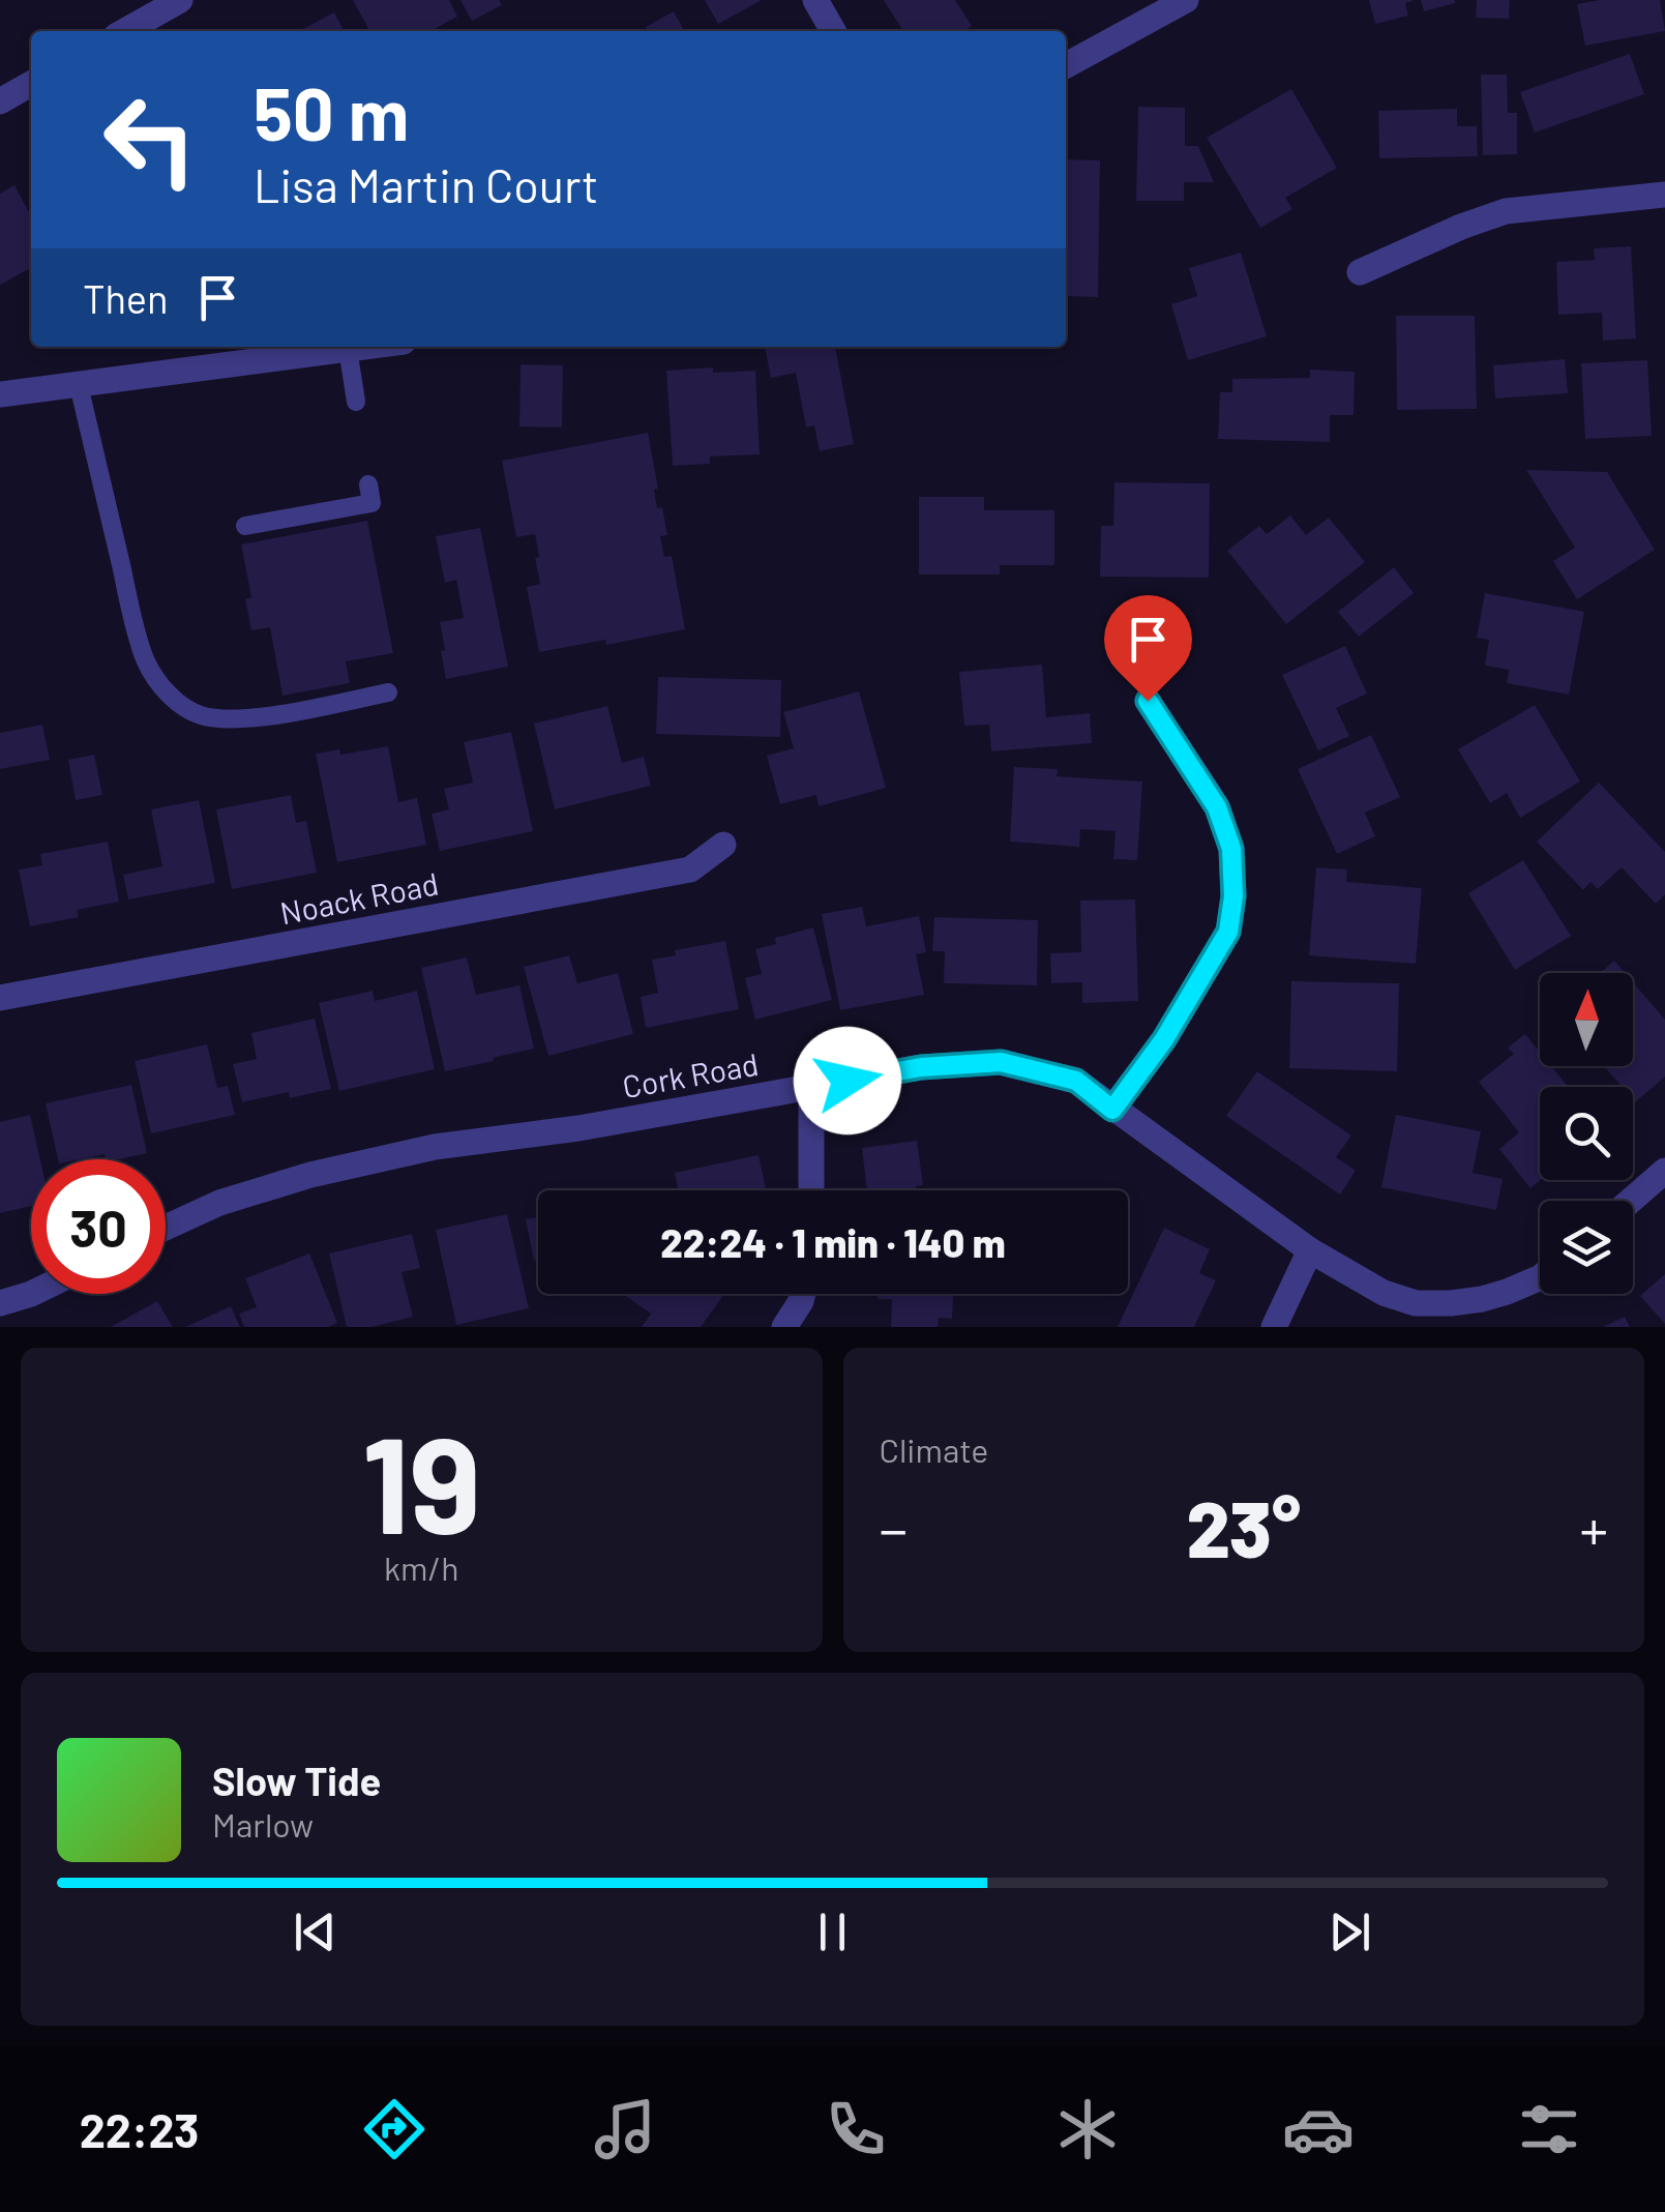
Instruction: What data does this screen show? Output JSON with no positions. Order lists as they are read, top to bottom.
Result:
{
  "streets": {
    "street": ["Noack Road", "Cork Road"]
  },
  "north": "top",
  "page": {
    "turn": ["50 m", "Lisa Martin Court"],
    "then": "Then",
    "limit": "30",
    "trip": "22:24 · 1 min · 140 m",
    "tile": [
      ["19", "km/h"],
      "Climate"
    ],
    "heat": ["−", "23°", "+"],
    "song": ["Slow Tide", "Marlow"],
    "tabs": "22:23"
  }
}
